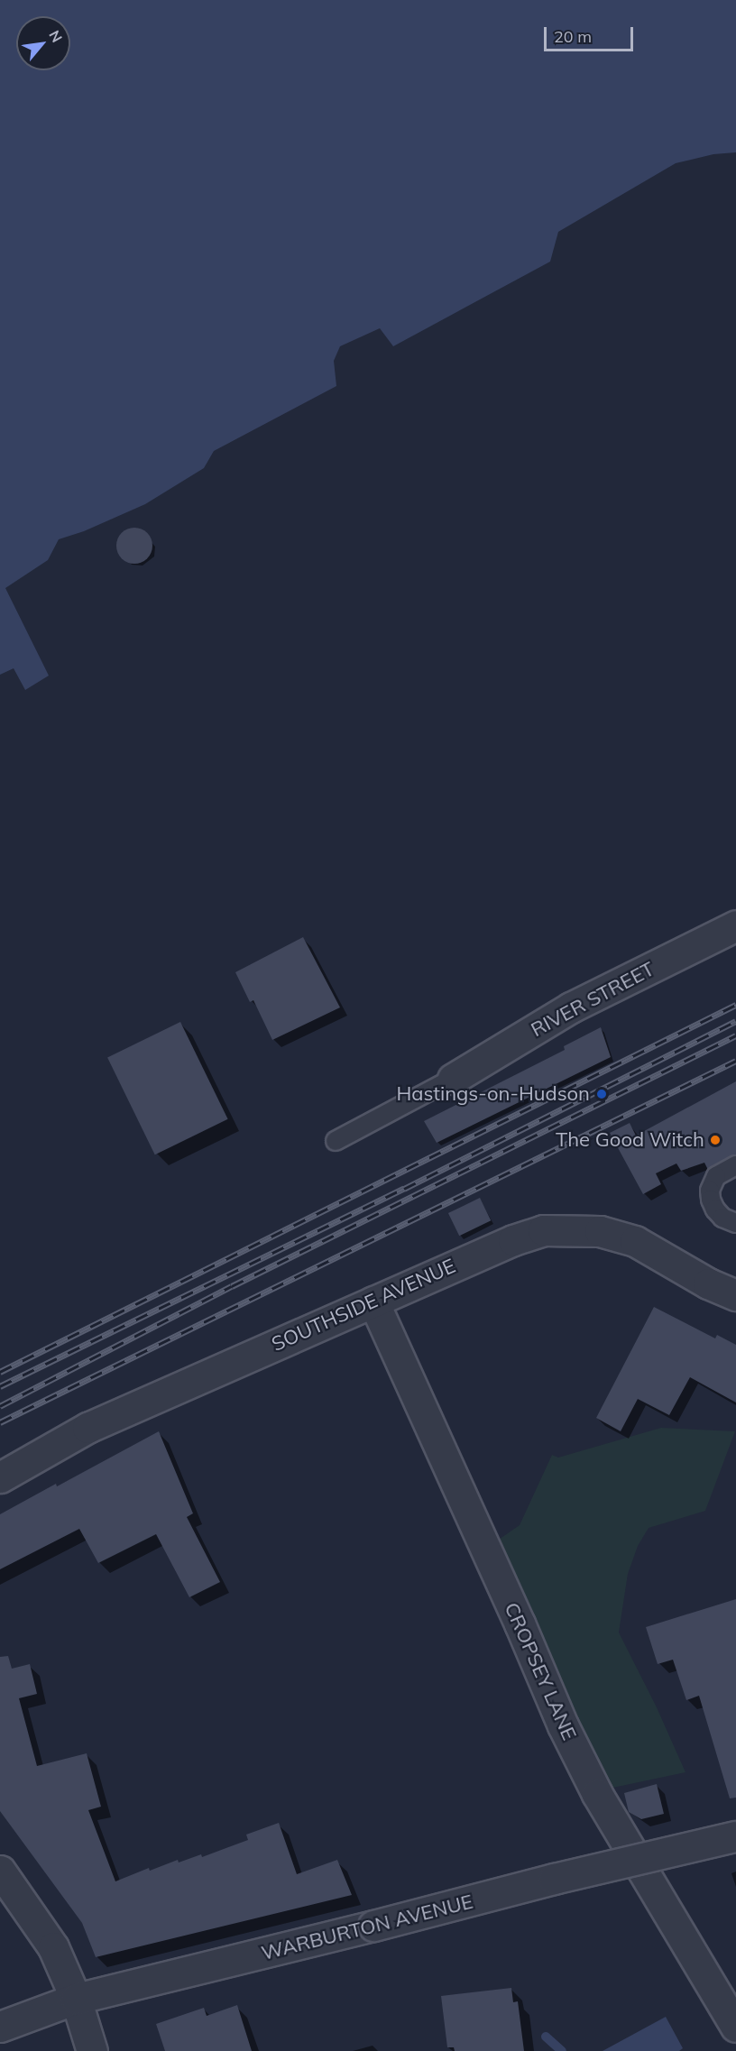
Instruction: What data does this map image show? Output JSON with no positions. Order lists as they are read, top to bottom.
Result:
{
  "streets": {
    "street": [
      "RIVER STREET",
      "SOUTHSIDE AVENUE",
      "CROPSEY LANE",
      "WARBURTON AVENUE"
    ]
  },
  "crossings": [
    ["SOUTHSIDE AVENUE", "CROPSEY LANE"]
  ],
  "places": ["Hastings-on-Hudson", "The Good Witch"],
  "scale_bar": "20 m",
  "north": "top right"
}
